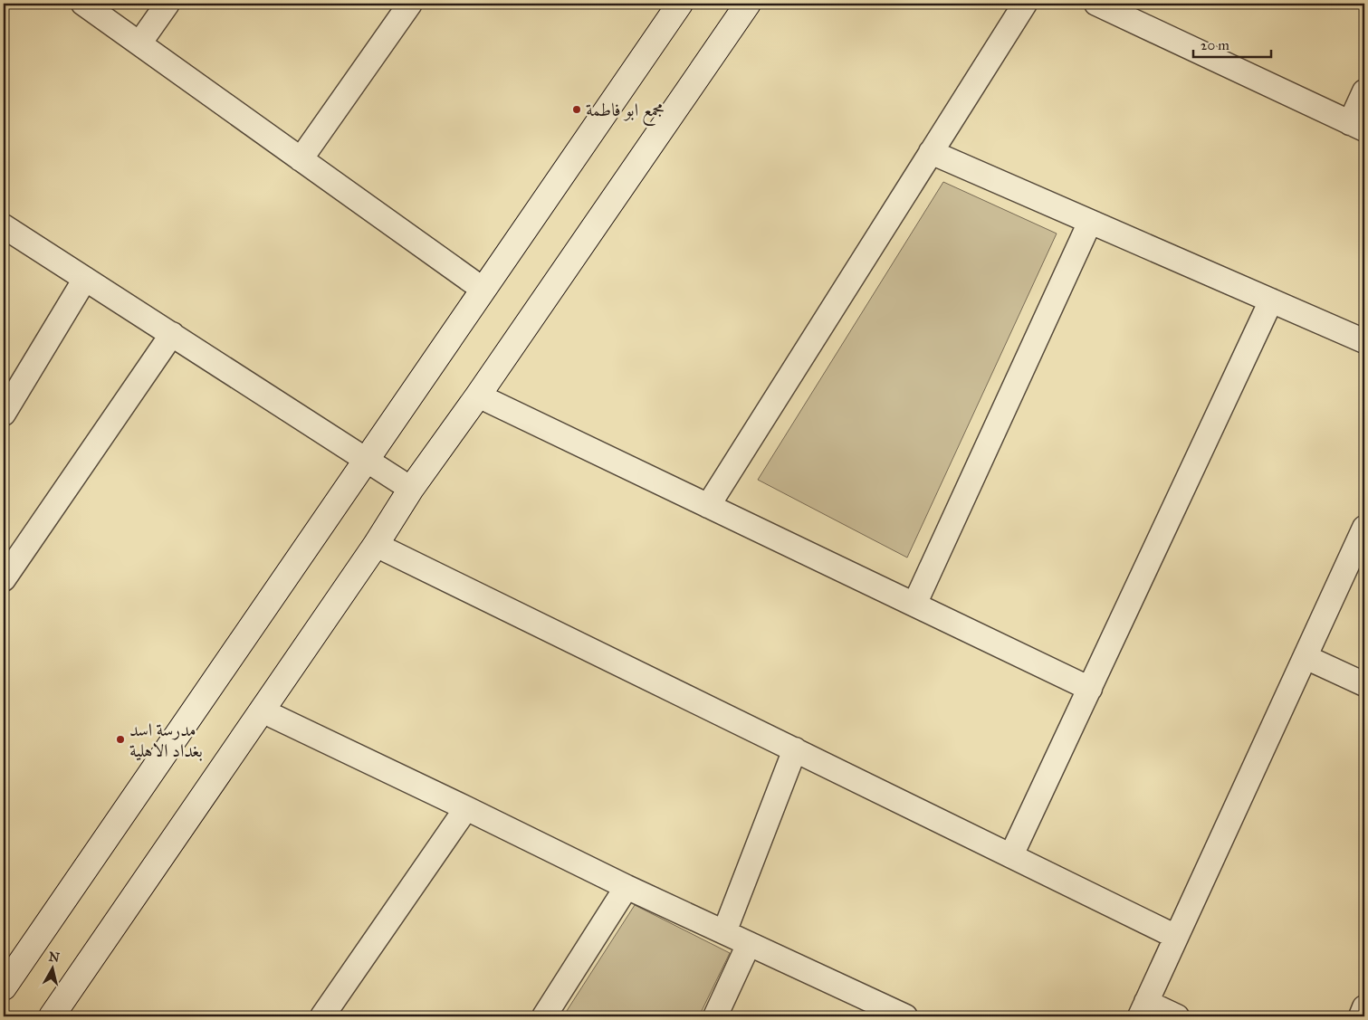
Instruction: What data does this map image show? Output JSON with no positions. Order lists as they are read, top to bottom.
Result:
{
  "places": ["مجمع ابو فاطمة", "مدرسة اسد بغداد الاهلية"],
  "scale_bar": "20 m",
  "north": "top"
}
